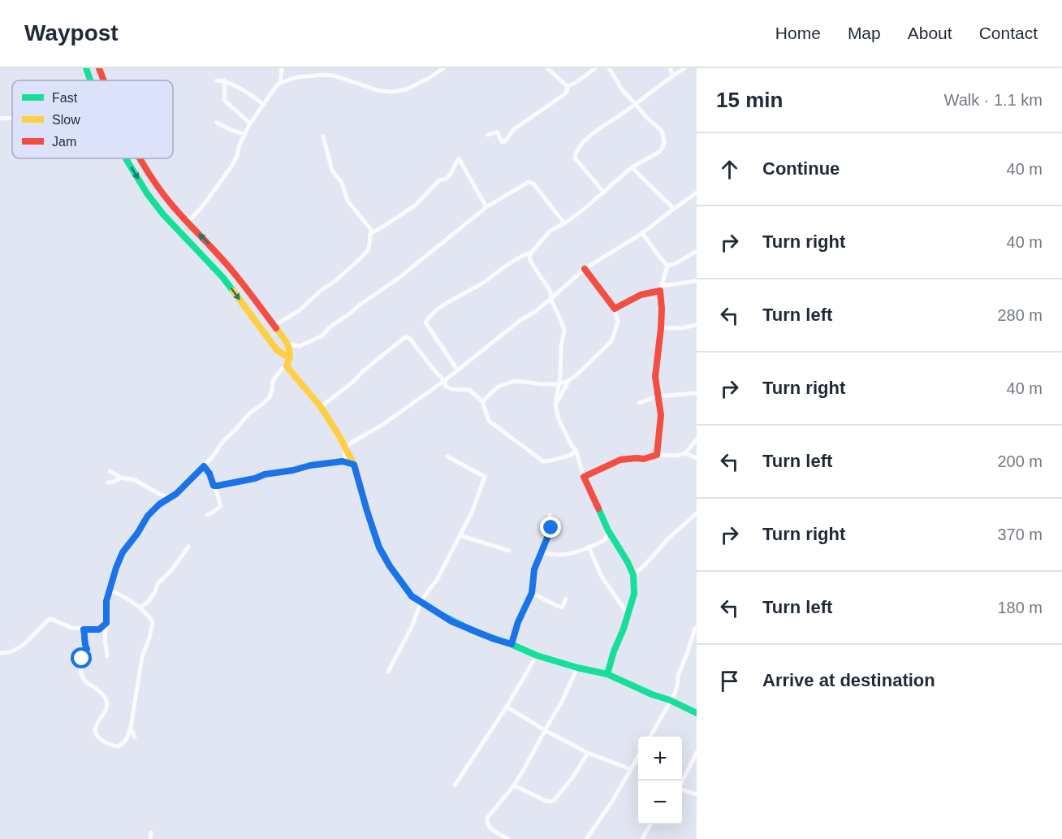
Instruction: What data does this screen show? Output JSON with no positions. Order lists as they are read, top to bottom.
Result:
{
  "legend": ["Fast", "Slow", "Jam"],
  "page": {
    "header": "Waypost",
    "nav": [
      "Home",
      "Map",
      "About",
      "Contact"
    ],
    "heading": ["15 min", "Walk · 1.1 km"],
    "list": [
      ["Continue", "40 m"],
      ["Turn right", "40 m"],
      ["Turn left", "280 m"],
      ["Turn right", "40 m"],
      ["Turn left", "200 m"],
      ["Turn right", "370 m"],
      ["Turn left", "180 m"],
      "Arrive at destination"
    ],
    "map_buttons": ["+", "−"]
  }
}
